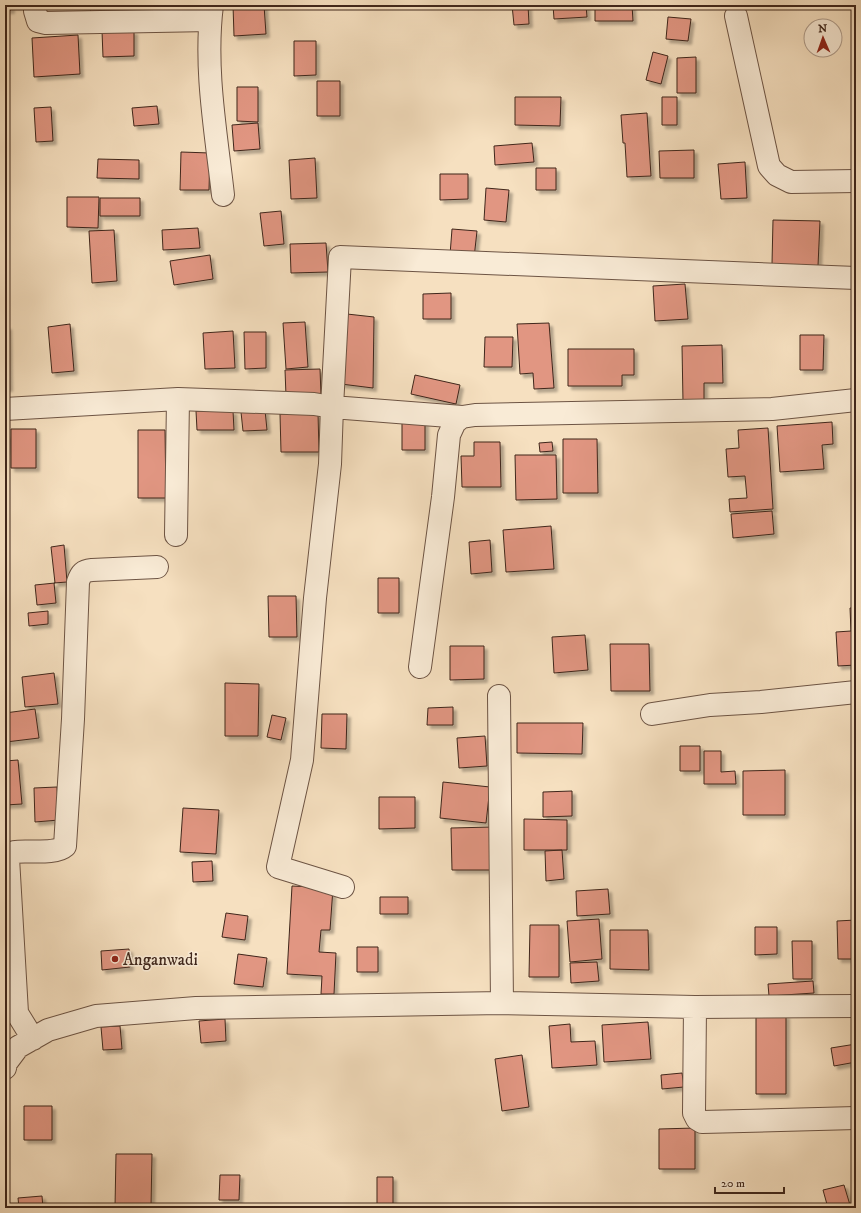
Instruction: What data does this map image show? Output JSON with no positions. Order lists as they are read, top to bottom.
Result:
{
  "places": ["Anganwadi"],
  "scale_bar": "20 m",
  "north": "top"
}
